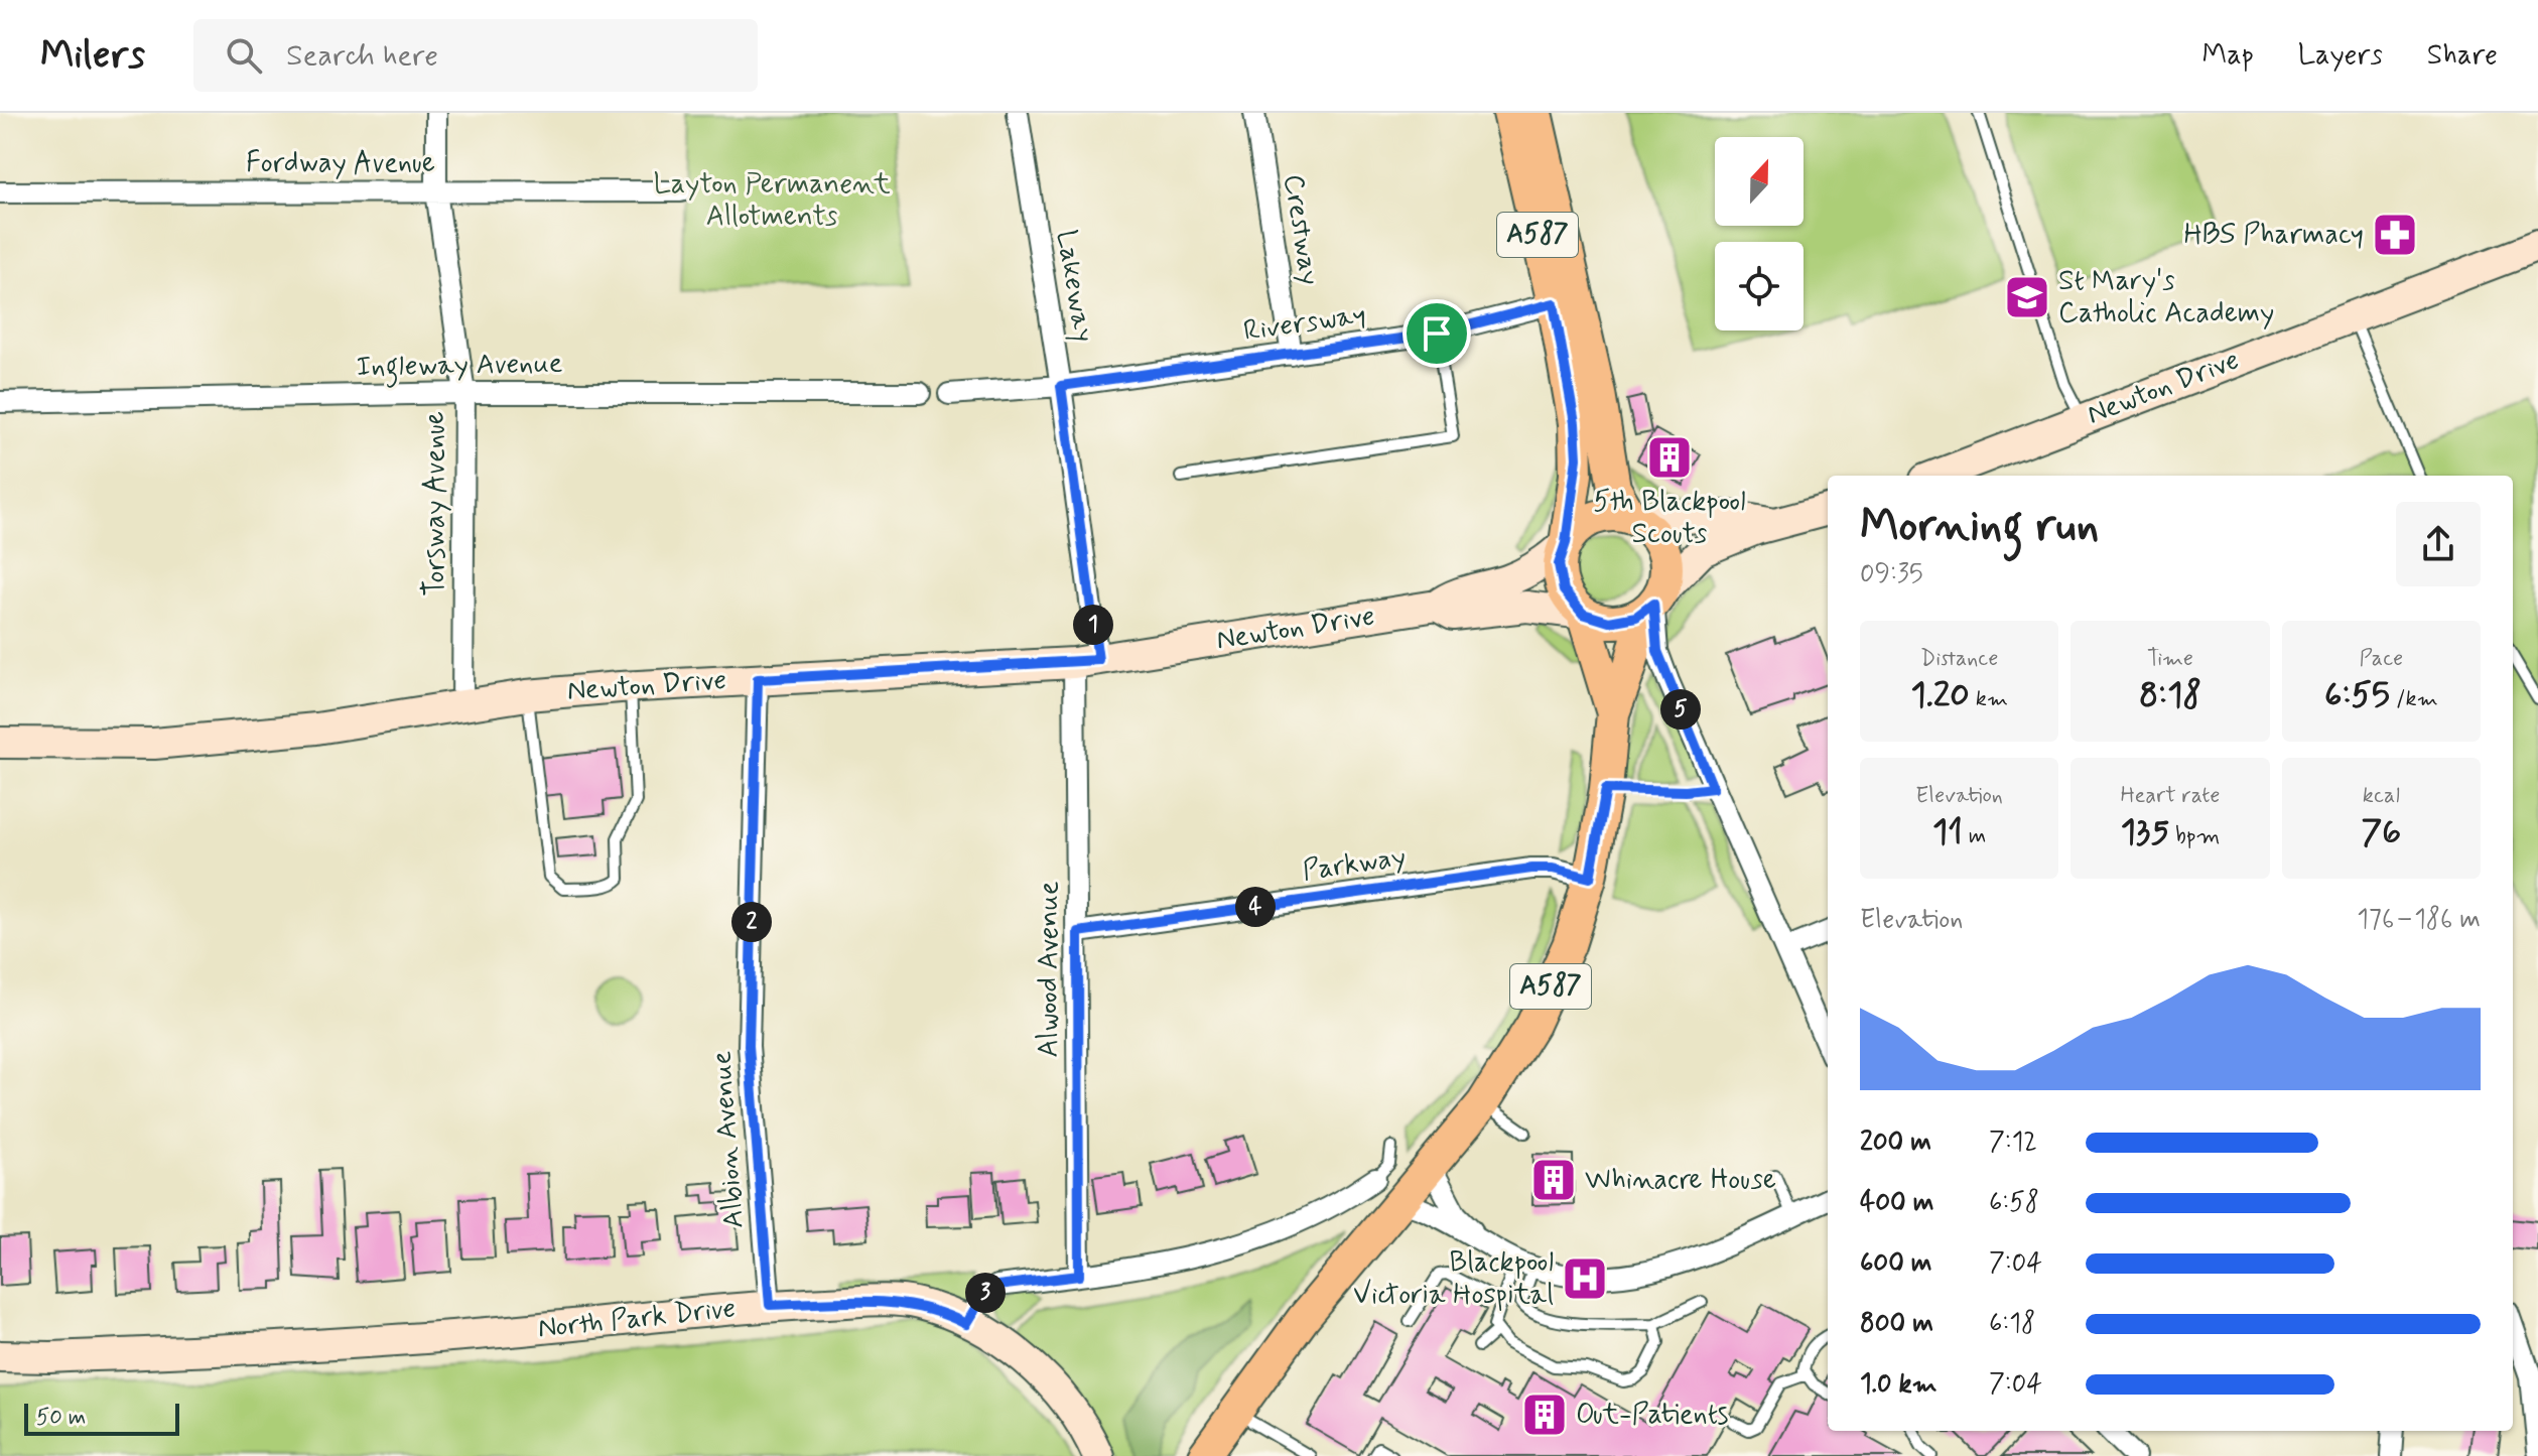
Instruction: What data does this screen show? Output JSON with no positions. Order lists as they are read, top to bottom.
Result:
{
  "streets": {
    "main road": ["A587", "Newton Drive", "North Park Drive"],
    "street": [
      "Fordway Avenue",
      "Crestway",
      "Lakeway",
      "Riversway",
      "Ingleway Avenue",
      "Torsway Avenue",
      "Parkway",
      "Alwood Avenue",
      "Albion Avenue"
    ]
  },
  "crossings": [
    ["Fordway Avenue", "Torsway Avenue"],
    ["Crestway", "Riversway"],
    ["A587", "Riversway"],
    ["A587", "Newton Drive"],
    ["A587", "Parkway"],
    ["Lakeway", "Riversway"],
    ["Lakeway", "Newton Drive"],
    ["Lakeway", "Alwood Avenue"],
    ["Ingleway Avenue", "Torsway Avenue"],
    ["Newton Drive", "Torsway Avenue"],
    ["Newton Drive", "Alwood Avenue"],
    ["Newton Drive", "Albion Avenue"],
    ["Parkway", "Alwood Avenue"],
    ["Albion Avenue", "North Park Drive"]
  ],
  "parks": ["Layton Permanent Allotments"],
  "places": {
    "pharmacy": ["HBS Pharmacy"],
    "school or university": ["St Mary's Catholic Academy"],
    "building": ["5th Blackpool Scouts", "Whinacre House", "Out-Patients"],
    "hospital": ["Blackpool Victoria Hospital"]
  },
  "scale_bar": "50 m",
  "north": "top",
  "page": {
    "header": "Milers",
    "search": "Search here",
    "nav": ["Map", "Layers", "Share"],
    "heading": ["Morning run", "09:35"],
    "pins": [
      "1",
      "5",
      "4",
      "2",
      "3"
    ],
    "stats": [
      ["Distance", "1.20 km"],
      ["Time", "8:18"],
      ["Pace", "6:55 /km"],
      ["Elevation", "11 m"],
      ["Heart rate", "135 bpm"],
      ["kcal", "76"]
    ],
    "chart": ["Elevation", "176–186 m"],
    "list": [
      {
        "name": "200 m",
        "note": "7:12"
      },
      {
        "name": "400 m",
        "note": "6:58"
      },
      {
        "name": "600 m",
        "note": "7:04"
      },
      {
        "name": "800 m",
        "note": "6:18"
      },
      {
        "name": "1.0 km",
        "note": "7:04"
      }
    ],
    "scale": "50 m"
  }
}
